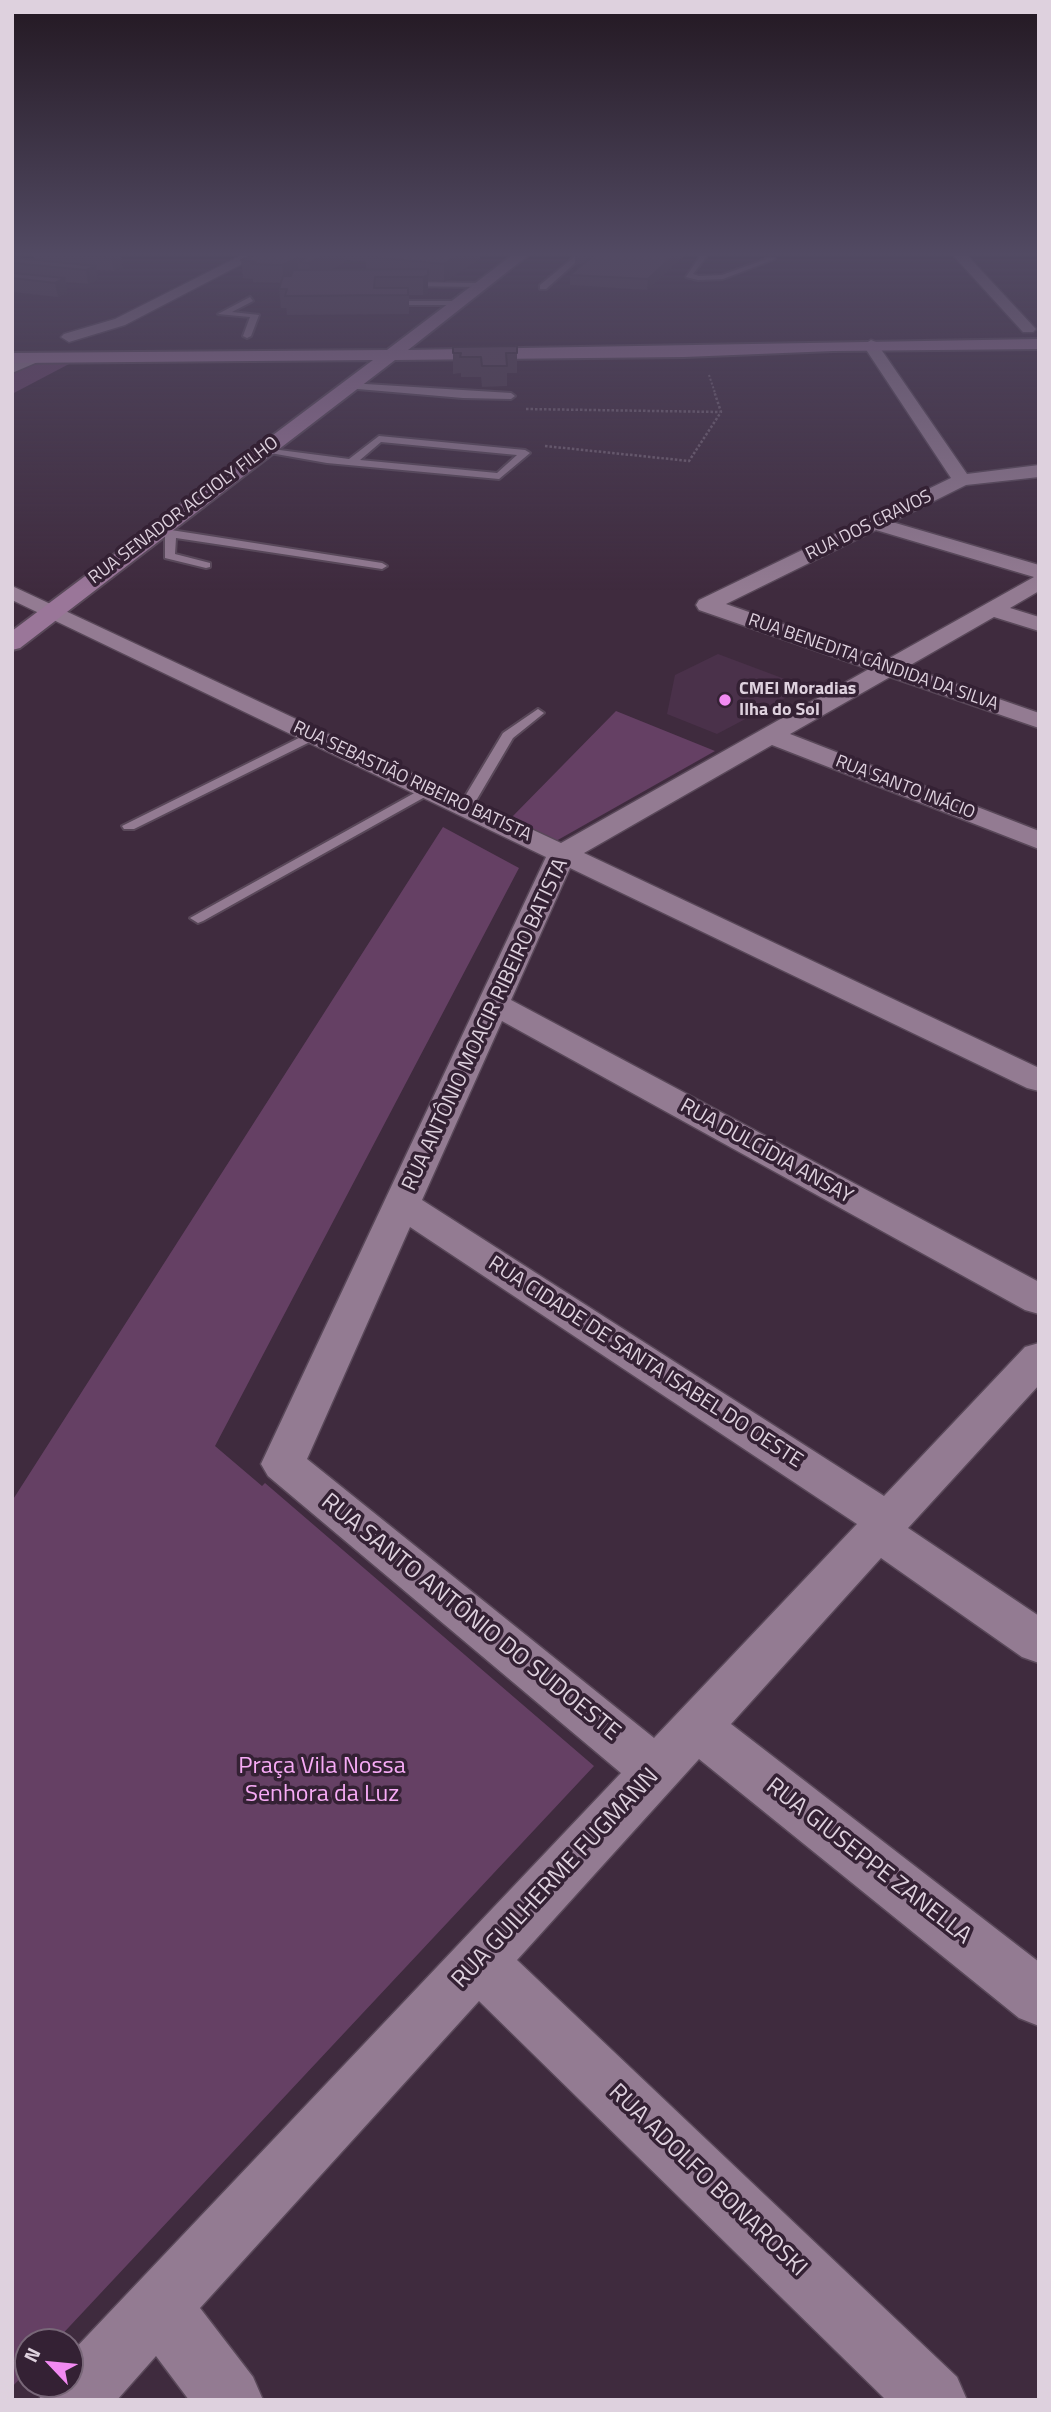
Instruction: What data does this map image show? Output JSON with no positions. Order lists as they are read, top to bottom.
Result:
{
  "streets": {
    "main road": ["RUA SENADOR ACCIOLY FILHO"],
    "street": [
      "RUA DOS CRAVOS",
      "RUA BENEDITA CÂNDIDA DA SILVA",
      "RUA SEBASTIÃO RIBEIRO BATISTA",
      "RUA SANTO INÁCIO",
      "RUA ANTÔNIO MOACIR RIBEIRO BATISTA",
      "RUA DULCÍDIA ANSAY",
      "RUA CIDADE DE SANTA ISABEL DO OESTE",
      "RUA SANTO ANTÔNIO DO SUDOESTE",
      "RUA GIUSEPPE ZANELLA",
      "RUA GUILHERME FUGMANN",
      "RUA ADOLFO BONAROSKI"
    ]
  },
  "crossings": [
    ["RUA SENADOR ACCIOLY FILHO", "RUA SEBASTIÃO RIBEIRO BATISTA"],
    ["RUA DOS CRAVOS", "RUA BENEDITA CÂNDIDA DA SILVA"],
    ["RUA BENEDITA CÂNDIDA DA SILVA", "RUA ANTÔNIO MOACIR RIBEIRO BATISTA"],
    ["RUA SEBASTIÃO RIBEIRO BATISTA", "RUA ANTÔNIO MOACIR RIBEIRO BATISTA"],
    ["RUA SANTO INÁCIO", "RUA ANTÔNIO MOACIR RIBEIRO BATISTA"],
    ["RUA ANTÔNIO MOACIR RIBEIRO BATISTA", "RUA DULCÍDIA ANSAY"],
    ["RUA ANTÔNIO MOACIR RIBEIRO BATISTA", "RUA CIDADE DE SANTA ISABEL DO OESTE"],
    ["RUA ANTÔNIO MOACIR RIBEIRO BATISTA", "RUA SANTO ANTÔNIO DO SUDOESTE"],
    ["RUA CIDADE DE SANTA ISABEL DO OESTE", "RUA GUILHERME FUGMANN"],
    ["RUA SANTO ANTÔNIO DO SUDOESTE", "RUA GUILHERME FUGMANN"],
    ["RUA GIUSEPPE ZANELLA", "RUA GUILHERME FUGMANN"],
    ["RUA GUILHERME FUGMANN", "RUA ADOLFO BONAROSKI"]
  ],
  "parks": ["Praça Vila Nossa Senhora da Luz"],
  "places": ["CMEI Moradias Ilha do Sol"],
  "north": "top left"
}
